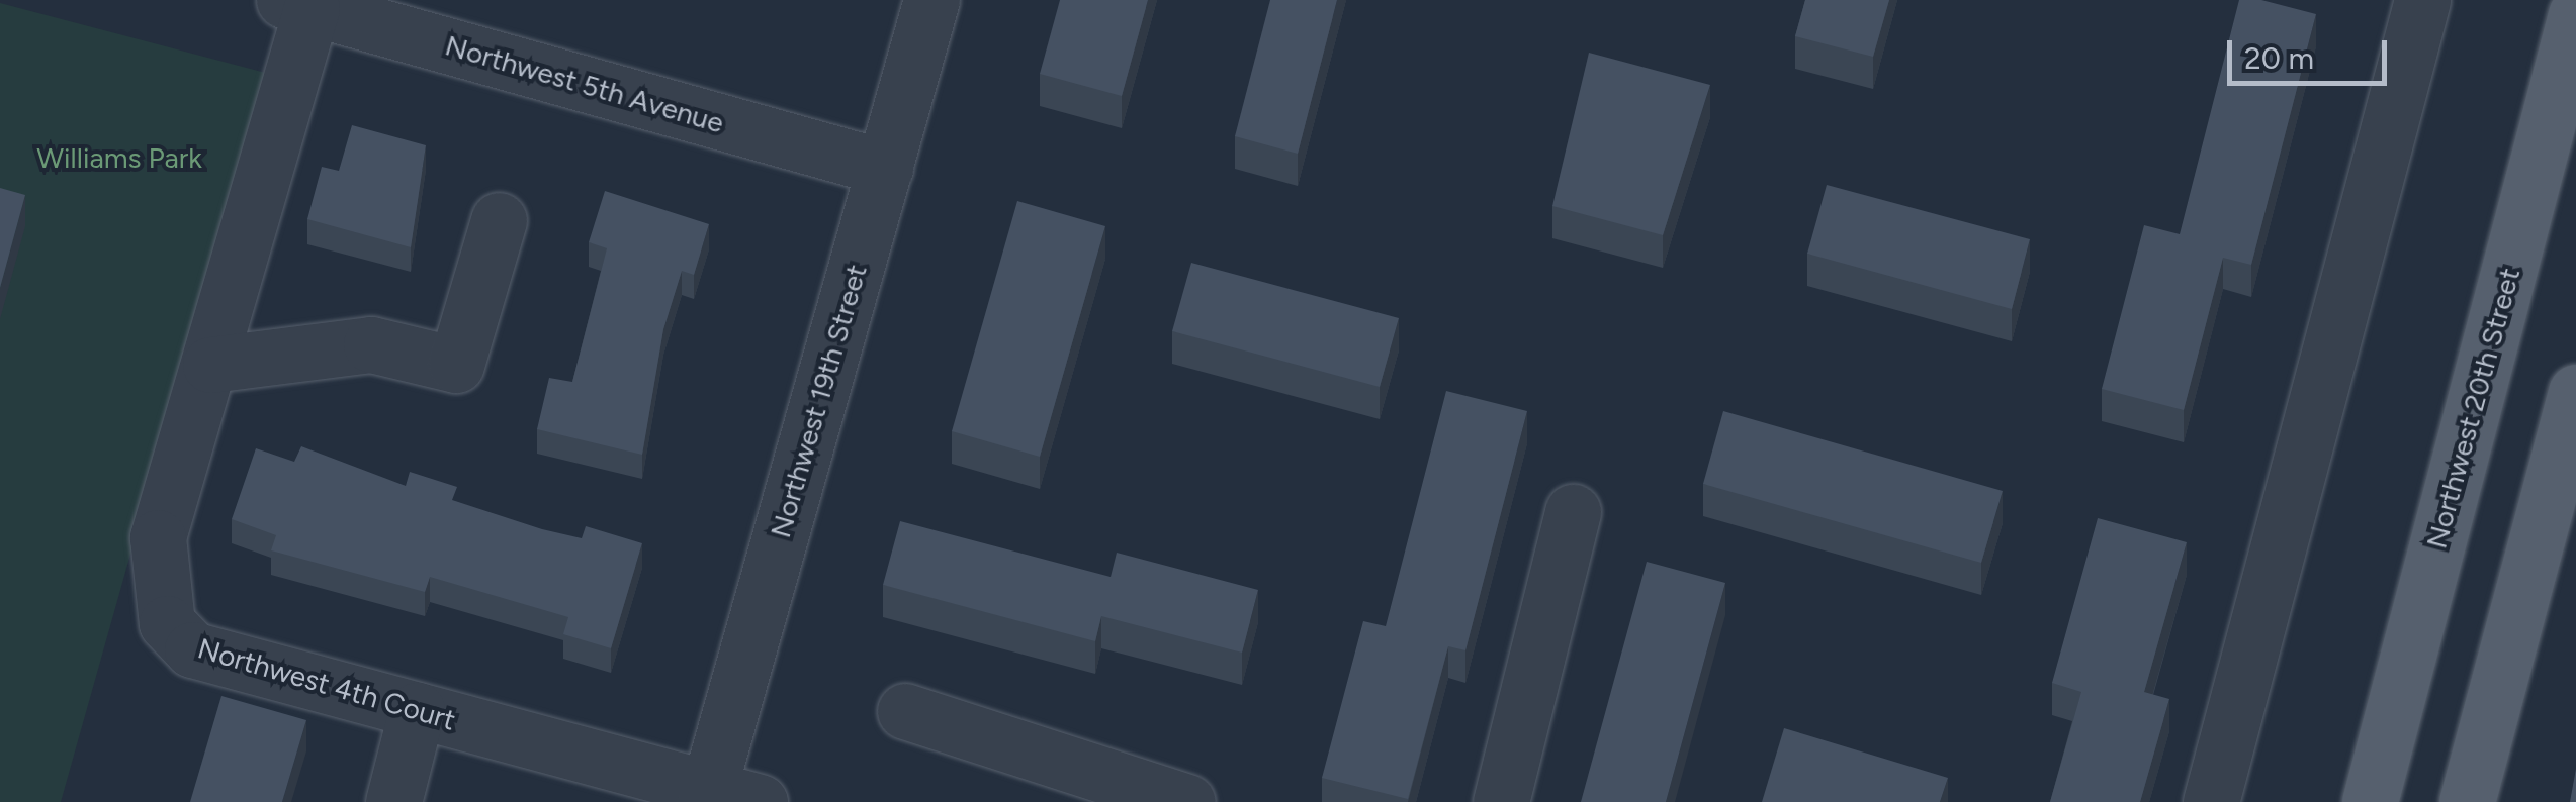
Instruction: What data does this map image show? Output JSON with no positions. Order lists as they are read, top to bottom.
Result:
{
  "streets": {
    "main road": ["Northwest 20th Street"],
    "street": ["Northwest 5th Avenue", "Northwest 19th Street", "Northwest 4th Court"]
  },
  "crossings": [
    ["Northwest 5th Avenue", "Northwest 19th Street"],
    ["Northwest 5th Avenue", "Northwest 4th Court"],
    ["Northwest 19th Street", "Northwest 4th Court"]
  ],
  "parks": ["Williams Park"],
  "scale_bar": "20 m"
}
